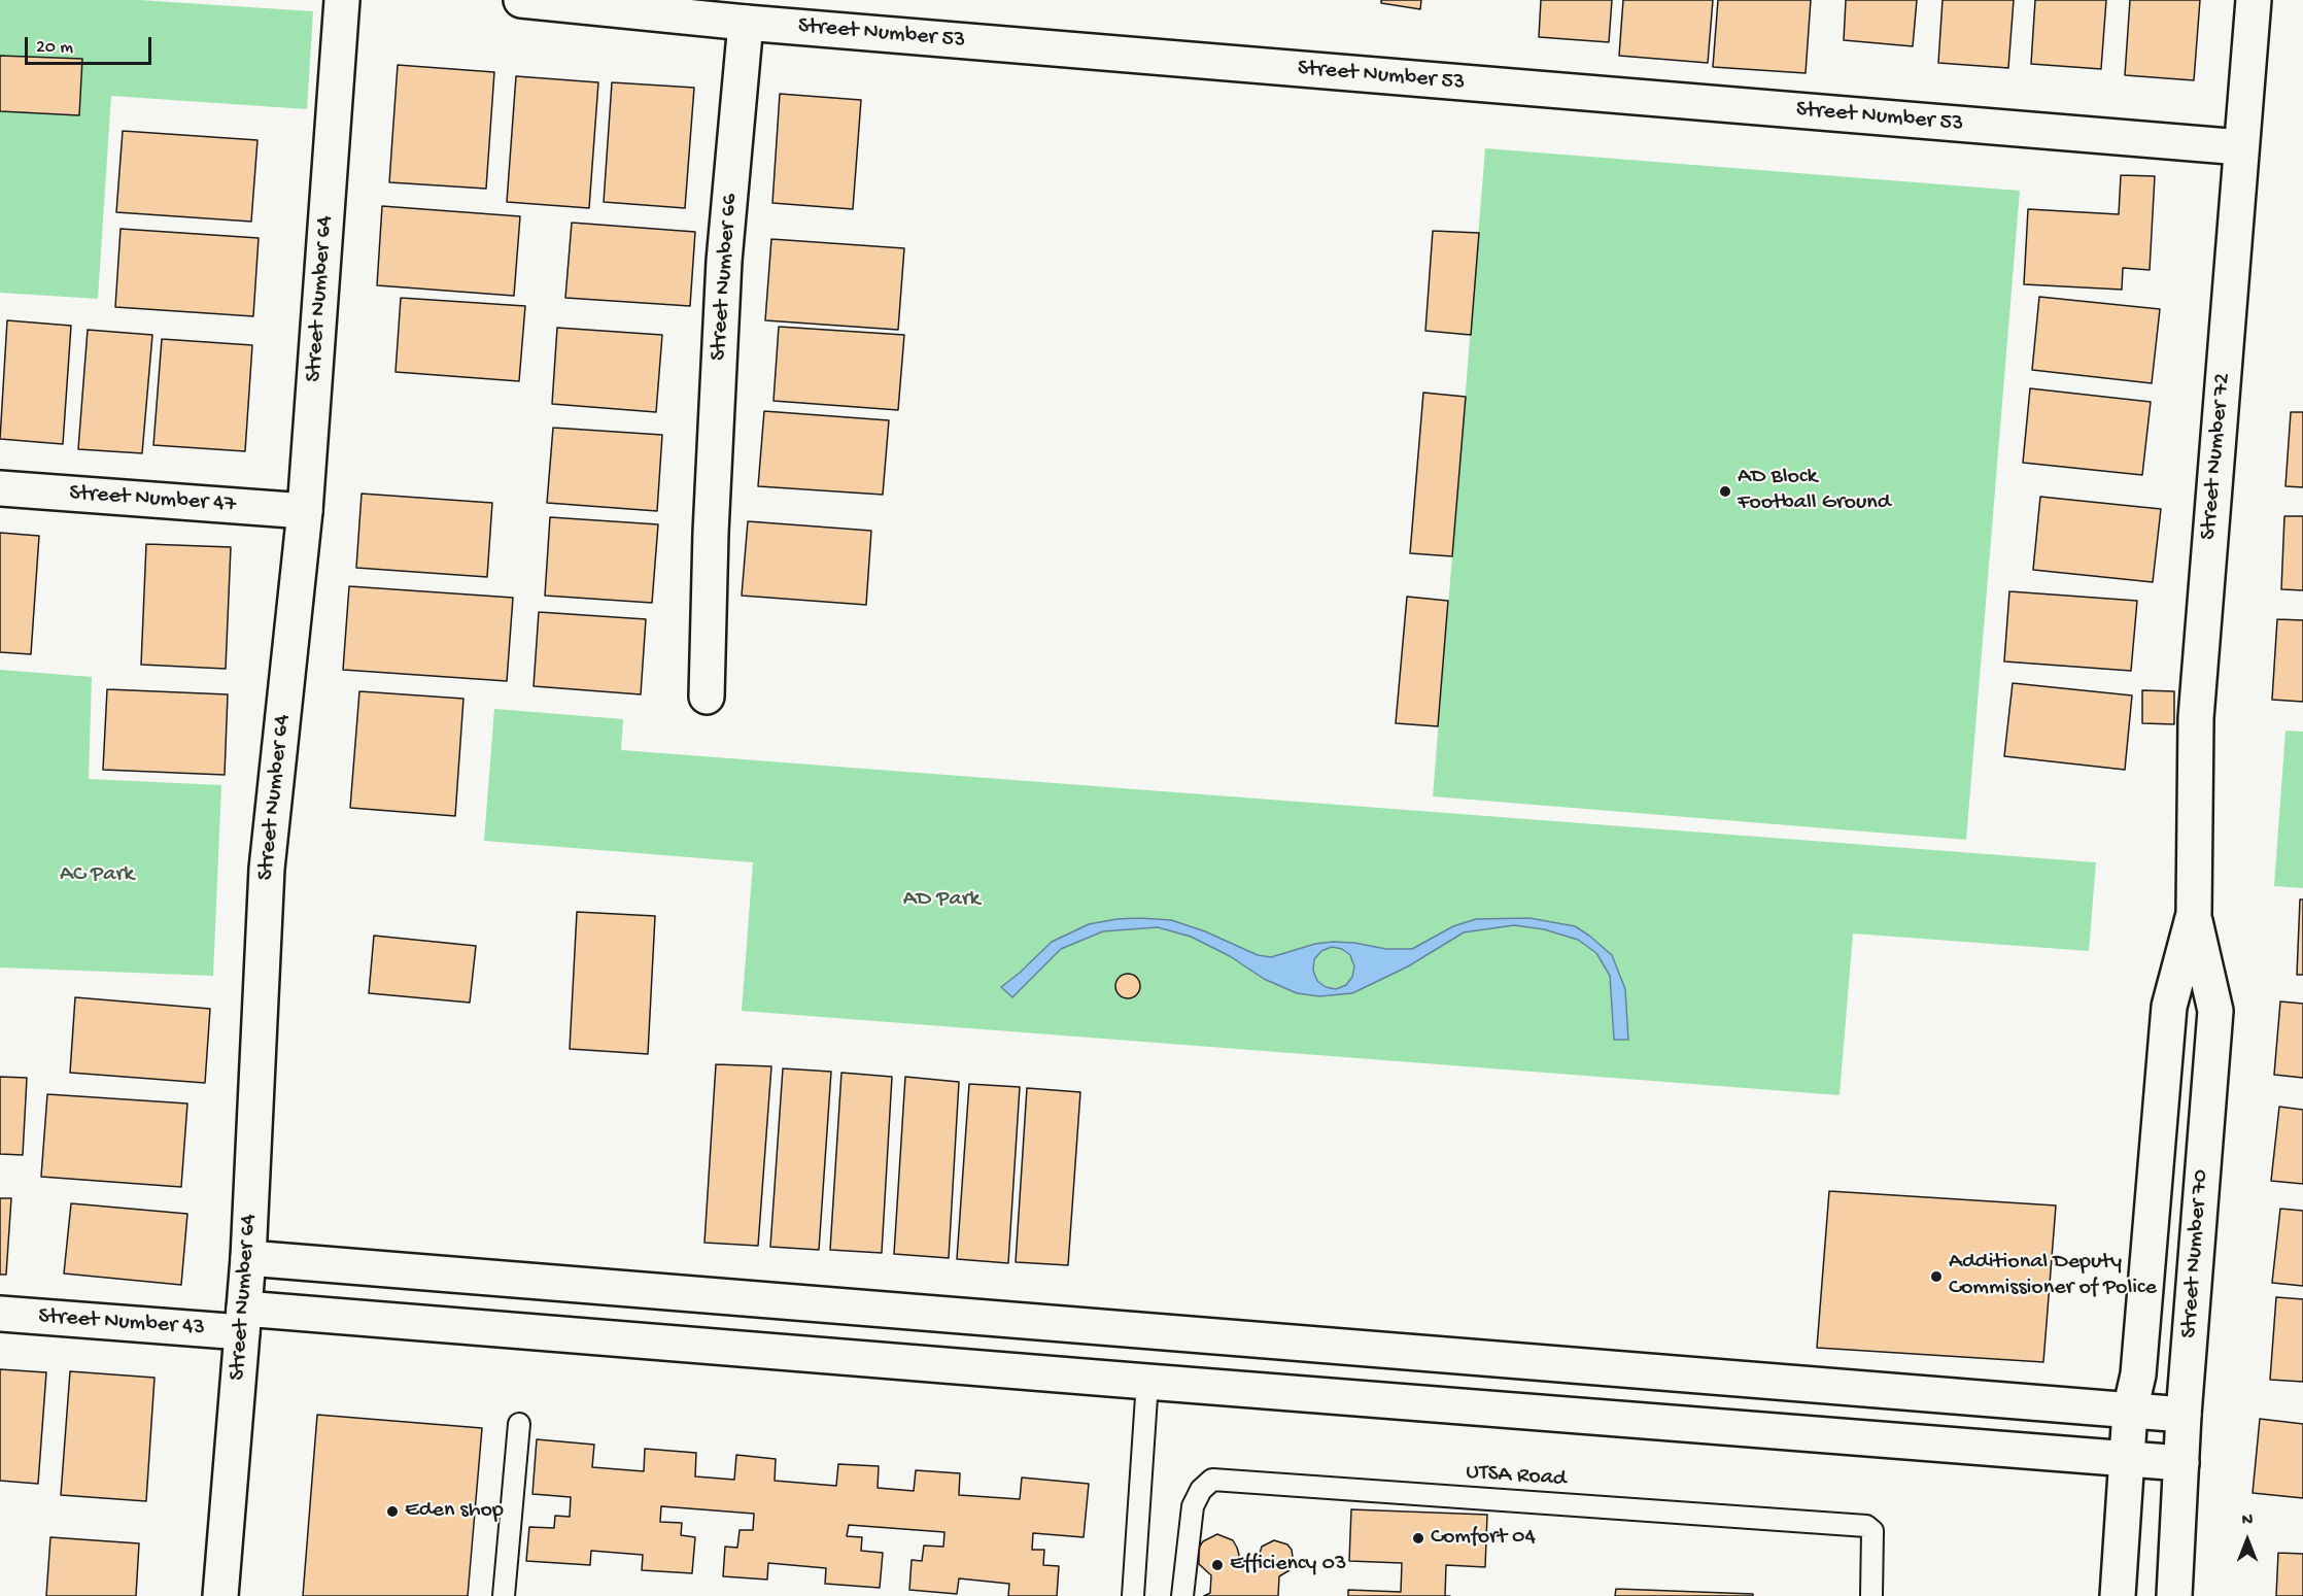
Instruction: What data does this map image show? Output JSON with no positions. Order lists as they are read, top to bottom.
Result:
{
  "streets": {
    "street": [
      "Street Number 53",
      "Street Number 66",
      "Street Number 64",
      "Street Number 72",
      "Street Number 47",
      "Street Number 70",
      "Street Number 43"
    ],
    "lane": ["UTSA Road"]
  },
  "crossings": [
    ["Street Number 53", "Street Number 66"],
    ["Street Number 53", "Street Number 72"],
    ["Street Number 64", "Street Number 47"],
    ["Street Number 64", "Street Number 43"],
    ["Street Number 72", "Street Number 70"],
    ["Street Number 70", "Street Number 43"]
  ],
  "parks": ["AC Park", "AD Park"],
  "places": [
    "AD Block Football Ground",
    "Additional Deputy Commissioner of Police",
    "Eden shop",
    "Comfort 04",
    "Efficiency 03"
  ],
  "scale_bar": "20 m",
  "north": "top"
}
